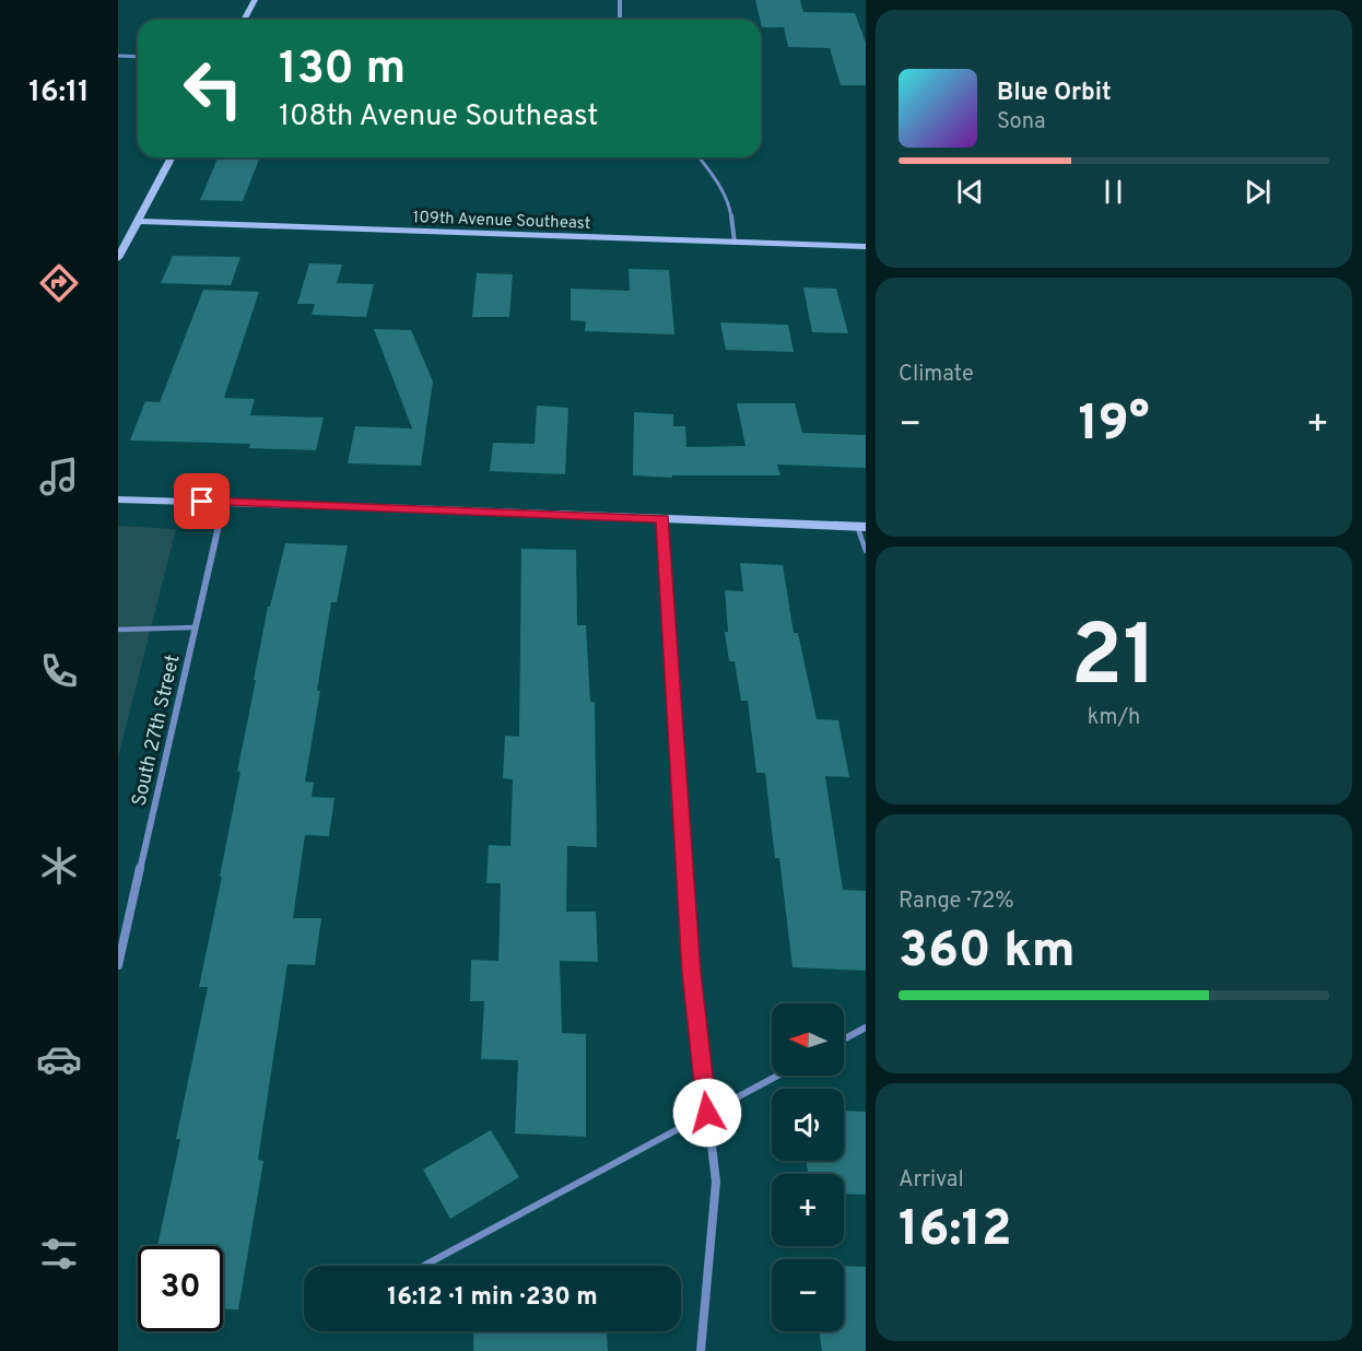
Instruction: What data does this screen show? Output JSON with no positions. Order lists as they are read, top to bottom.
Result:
{
  "streets": {
    "street": ["109th Avenue Southeast", "South 27th Street"]
  },
  "north": "left",
  "page": {
    "tabs": "16:11",
    "turn": ["130 m", "108th Avenue Southeast"],
    "song": ["Blue Orbit", "Sona"],
    "tile": [
      "Climate",
      ["21", "km/h"],
      ["Range · 72%", "360 km"],
      ["Arrival", "16:12"]
    ],
    "heat": ["−", "19°", "+"],
    "map_buttons": ["+", "−"],
    "limit": "30",
    "trip": "16:12 · 1 min · 230 m"
  }
}
